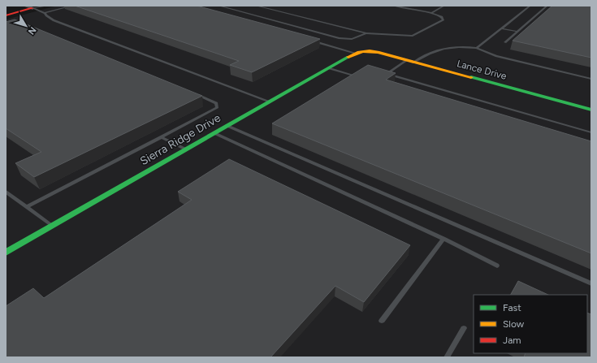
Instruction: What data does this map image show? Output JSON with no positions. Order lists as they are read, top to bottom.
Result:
{
  "streets": {
    "street": ["Lance Drive", "Sierra Ridge Drive"]
  },
  "crossings": [
    ["Lance Drive", "Sierra Ridge Drive"]
  ],
  "legend": ["Fast", "Slow", "Jam"],
  "north": "bottom right"
}
